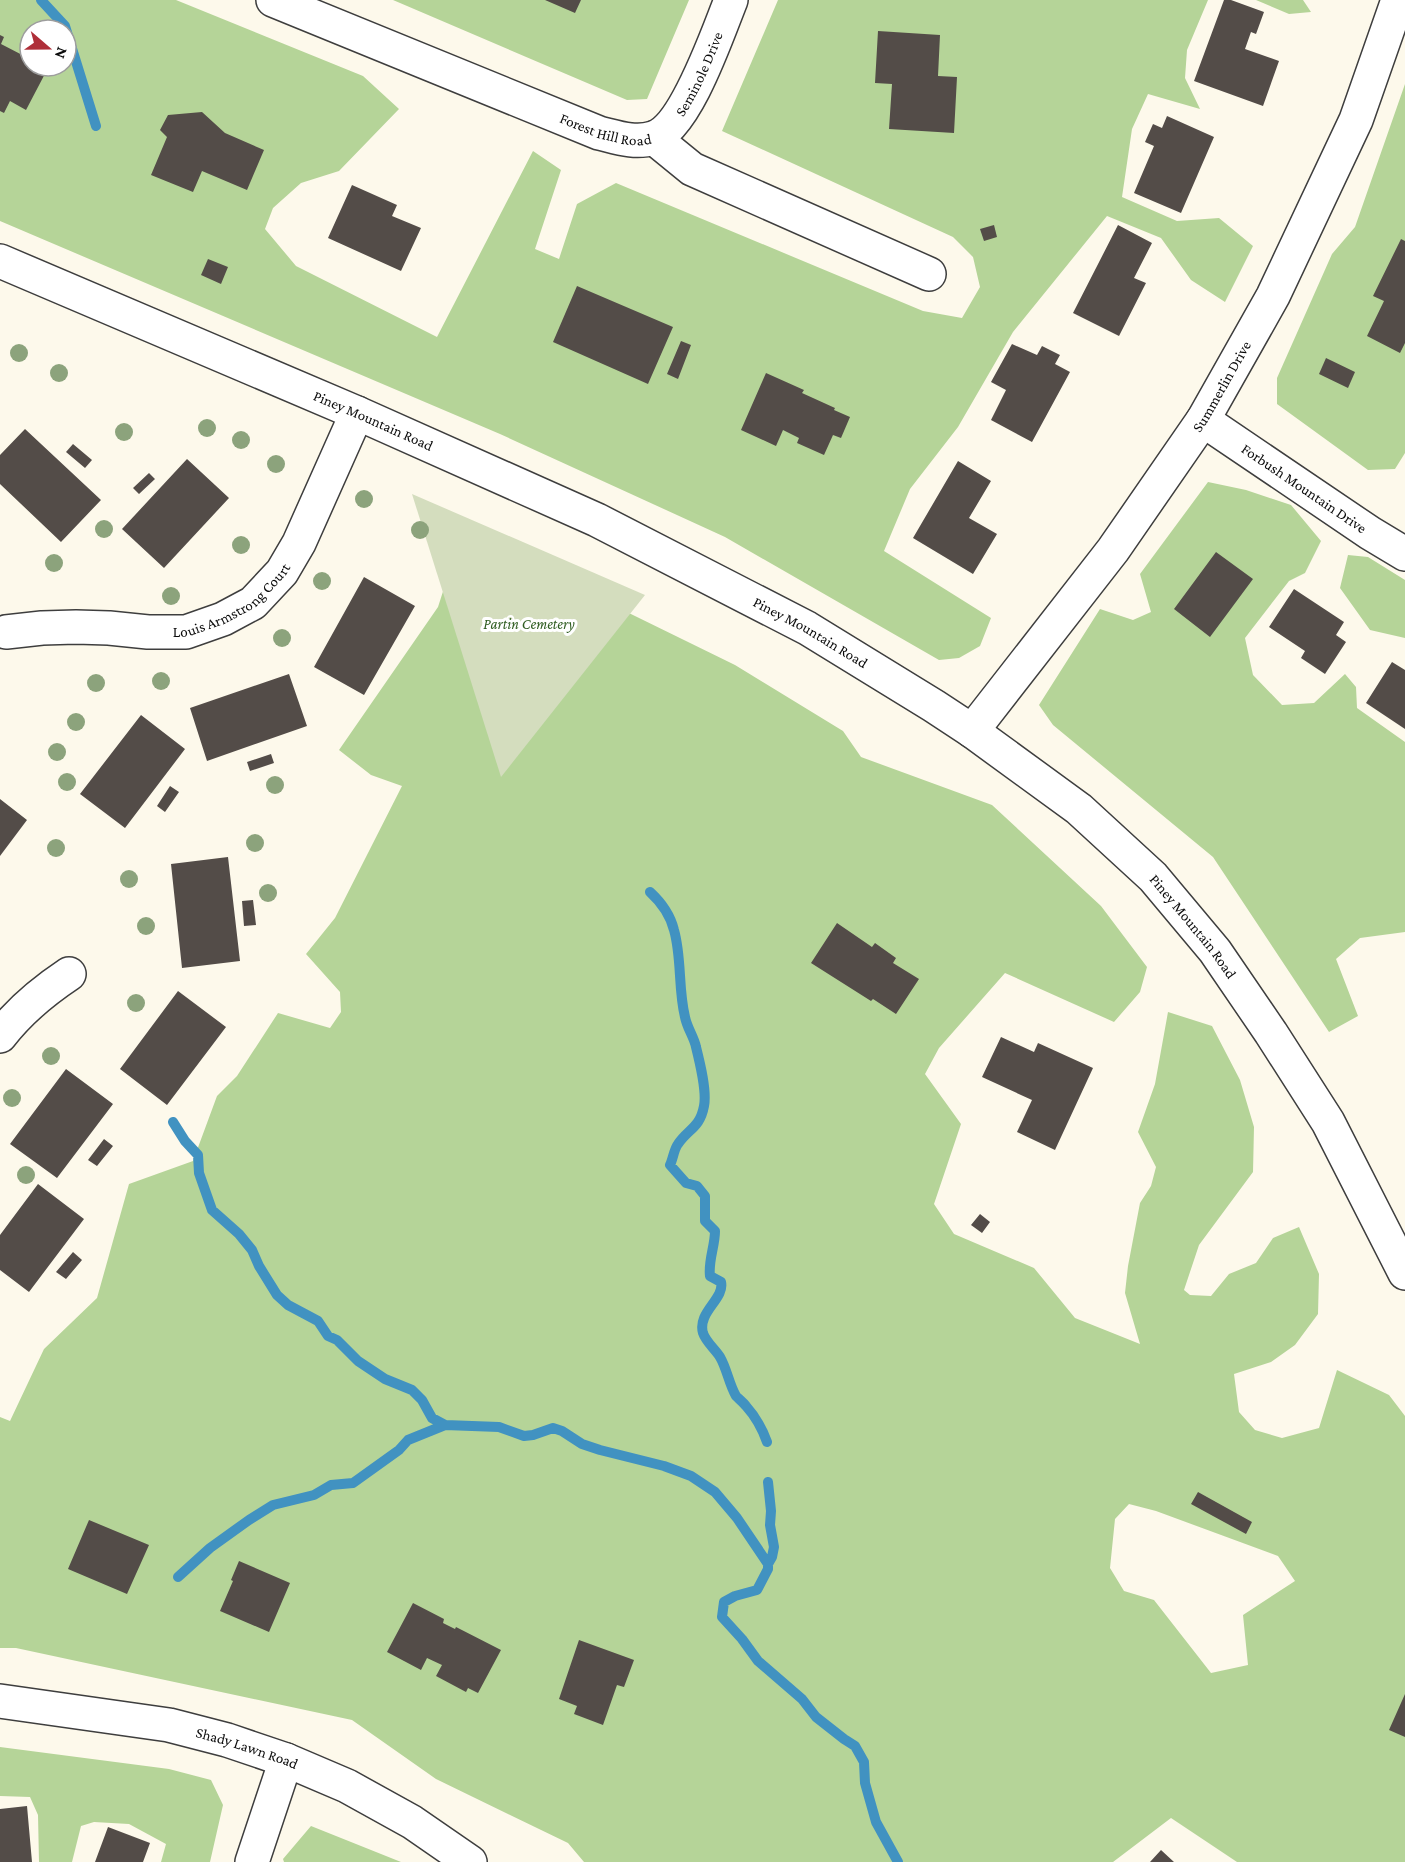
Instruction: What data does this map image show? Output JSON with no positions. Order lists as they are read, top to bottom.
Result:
{
  "streets": {
    "street": [
      "Seminole Drive",
      "Forest Hill Road",
      "Summerlin Drive",
      "Piney Mountain Road",
      "Forbush Mountain Drive",
      "Louis Armstrong Court",
      "Shady Lawn Road"
    ]
  },
  "crossings": [
    ["Seminole Drive", "Forest Hill Road"],
    ["Summerlin Drive", "Piney Mountain Road"],
    ["Summerlin Drive", "Forbush Mountain Drive"],
    ["Piney Mountain Road", "Louis Armstrong Court"]
  ],
  "parks": ["Partin Cemetery"],
  "north": "right"
}
